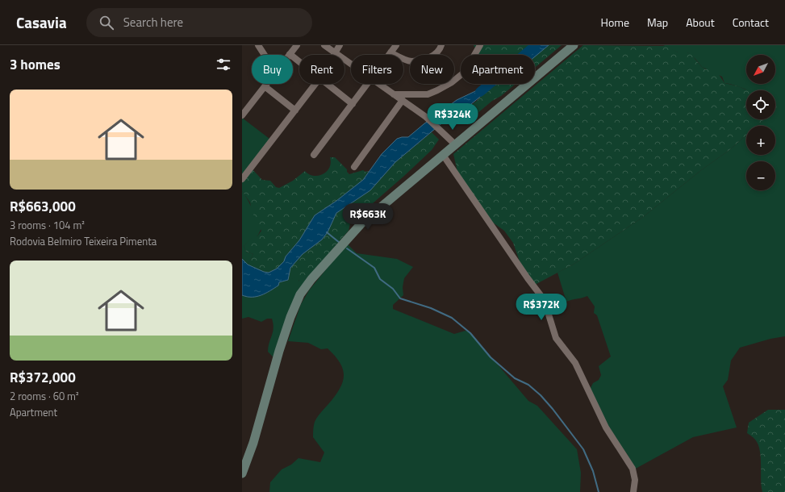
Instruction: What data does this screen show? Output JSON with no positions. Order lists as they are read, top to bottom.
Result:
{
  "north": "bottom left",
  "page": {
    "header": "Casavia",
    "search": "Search here",
    "nav": [
      "Home",
      "Map",
      "About",
      "Contact"
    ],
    "heading": "3 homes",
    "map_buttons": ["+", "−"],
    "chip": [
      "Buy",
      "Rent",
      "Filters",
      "New",
      "Apartment"
    ],
    "list": [
      {
        "name": "R$663,000",
        "note": "3 rooms · 104 m² · Rodovia Belmiro Teixeira Pimenta"
      },
      {
        "name": "R$372,000",
        "note": "2 rooms · 60 m² · Apartment"
      }
    ],
    "price": ["R$324K", "R$663K", "R$372K"]
  }
}
